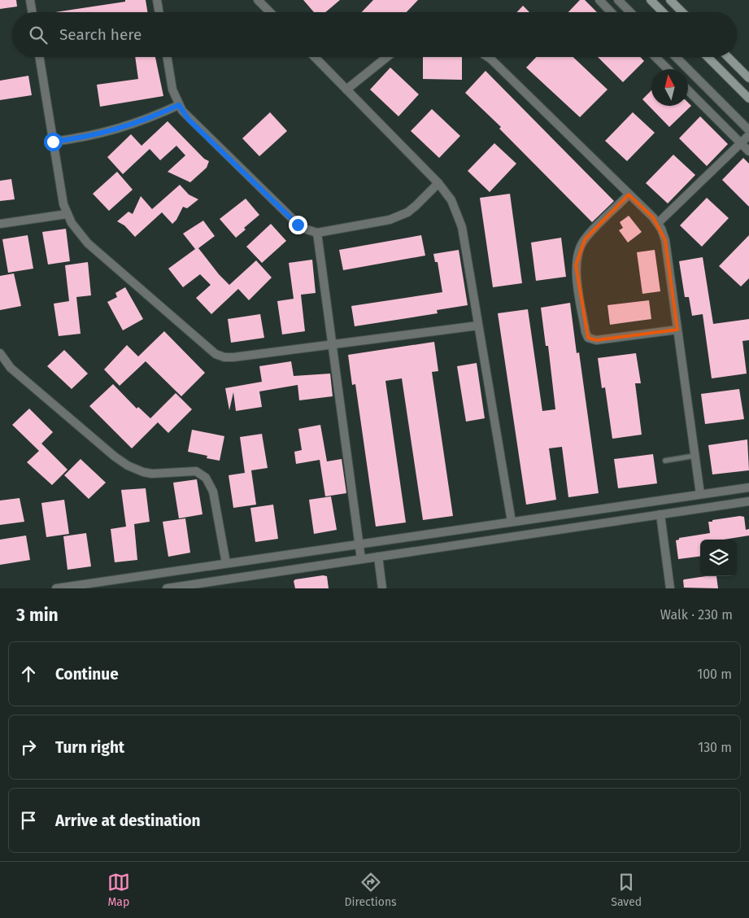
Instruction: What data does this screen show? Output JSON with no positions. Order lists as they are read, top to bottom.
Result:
{
  "north": "top",
  "page": {
    "search": "Search here",
    "heading": ["3 min", "Walk · 230 m"],
    "list": [
      ["Continue", "100 m"],
      ["Turn right", "130 m"],
      "Arrive at destination"
    ],
    "nav": ["Map", "Directions", "Saved"]
  }
}
